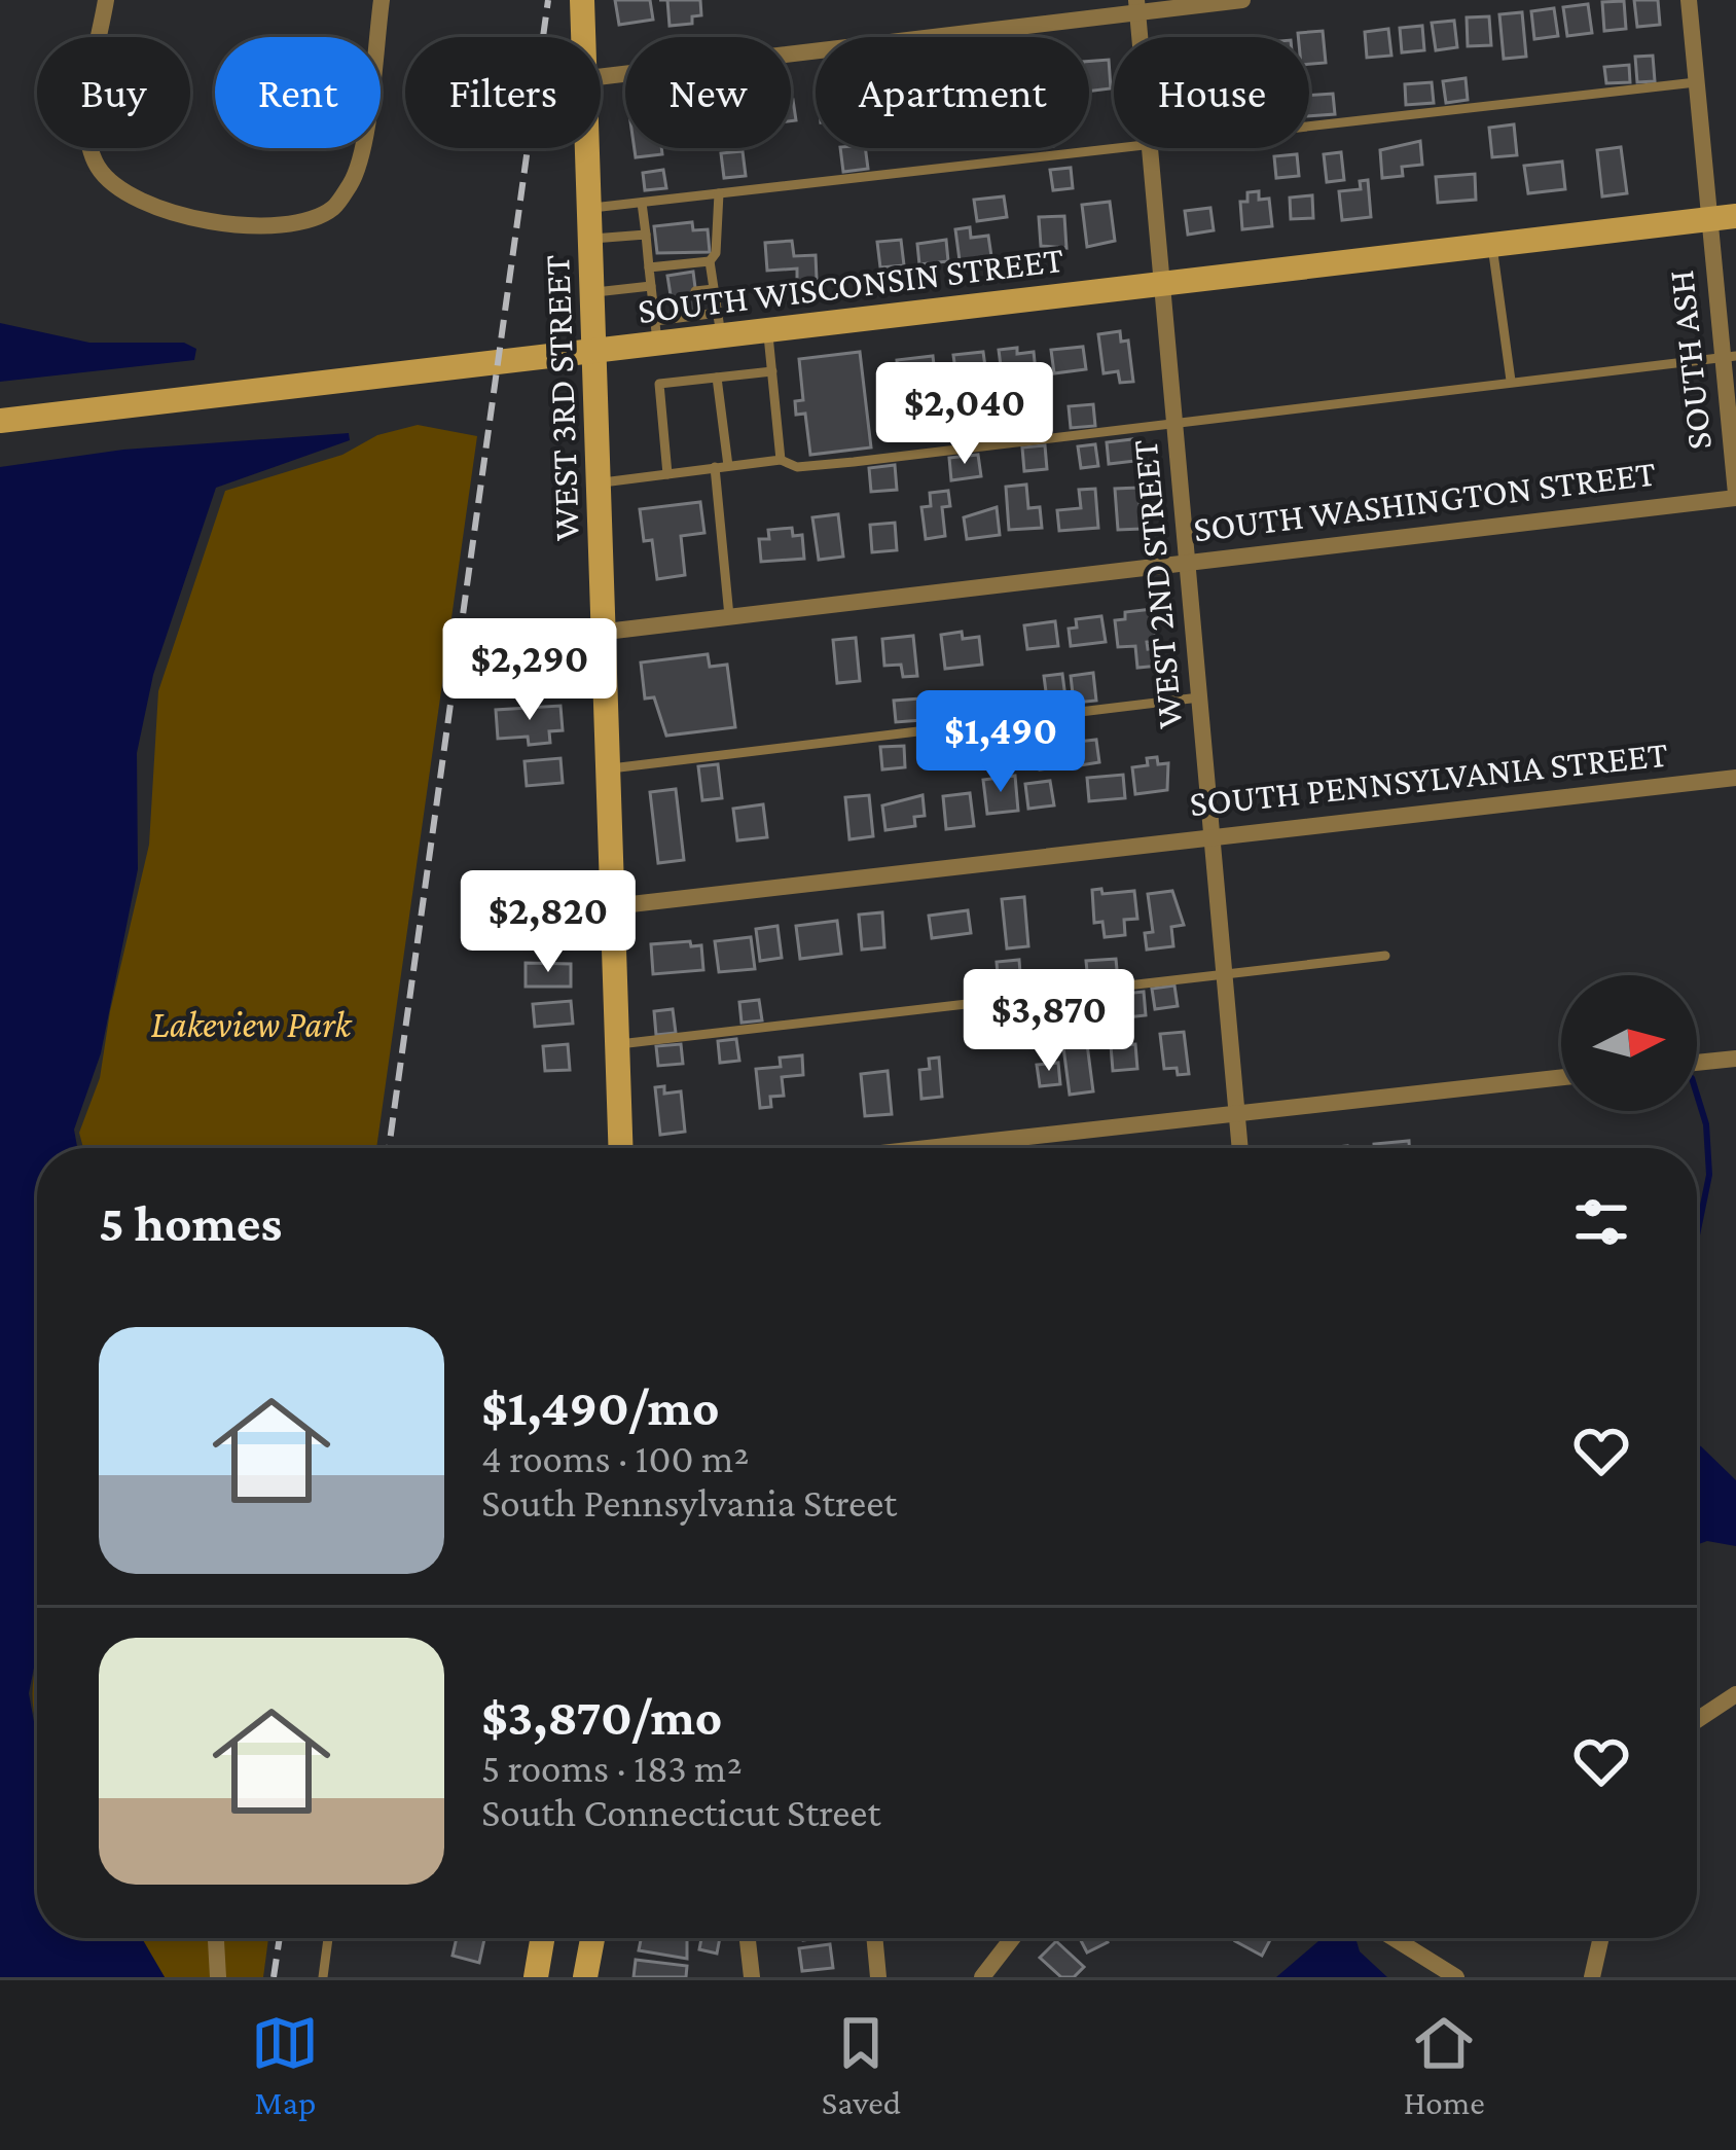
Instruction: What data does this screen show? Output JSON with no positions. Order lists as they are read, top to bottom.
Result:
{
  "streets": {
    "street": [
      "SOUTH WISCONSIN STREET",
      "SOUTH ASH",
      "WEST 3RD STREET",
      "SOUTH WASHINGTON STREET",
      "WEST 2ND STREET",
      "SOUTH PENNSYLVANIA STREET"
    ]
  },
  "crossings": [
    ["SOUTH WISCONSIN STREET", "SOUTH ASH"],
    ["SOUTH WISCONSIN STREET", "WEST 3RD STREET"],
    ["SOUTH WISCONSIN STREET", "WEST 2ND STREET"],
    ["SOUTH ASH", "SOUTH WASHINGTON STREET"],
    ["WEST 3RD STREET", "SOUTH WASHINGTON STREET"],
    ["WEST 3RD STREET", "SOUTH PENNSYLVANIA STREET"],
    ["SOUTH WASHINGTON STREET", "WEST 2ND STREET"],
    ["WEST 2ND STREET", "SOUTH PENNSYLVANIA STREET"]
  ],
  "parks": ["Lakeview Park"],
  "north": "right",
  "page": {
    "chip": [
      "Buy",
      "Rent",
      "Filters",
      "New",
      "Apartment",
      "House"
    ],
    "price": [
      "$2,040",
      "$2,290",
      "$1,490",
      "$2,820",
      "$3,870"
    ],
    "heading": "5 homes",
    "list": [
      {
        "name": "$1,490/mo",
        "note": "4 rooms · 100 m² · South Pennsylvania Street"
      },
      {
        "name": "$3,870/mo",
        "note": "5 rooms · 183 m² · South Connecticut Street"
      }
    ],
    "tabs": ["Map", "Saved", "Home"]
  }
}
